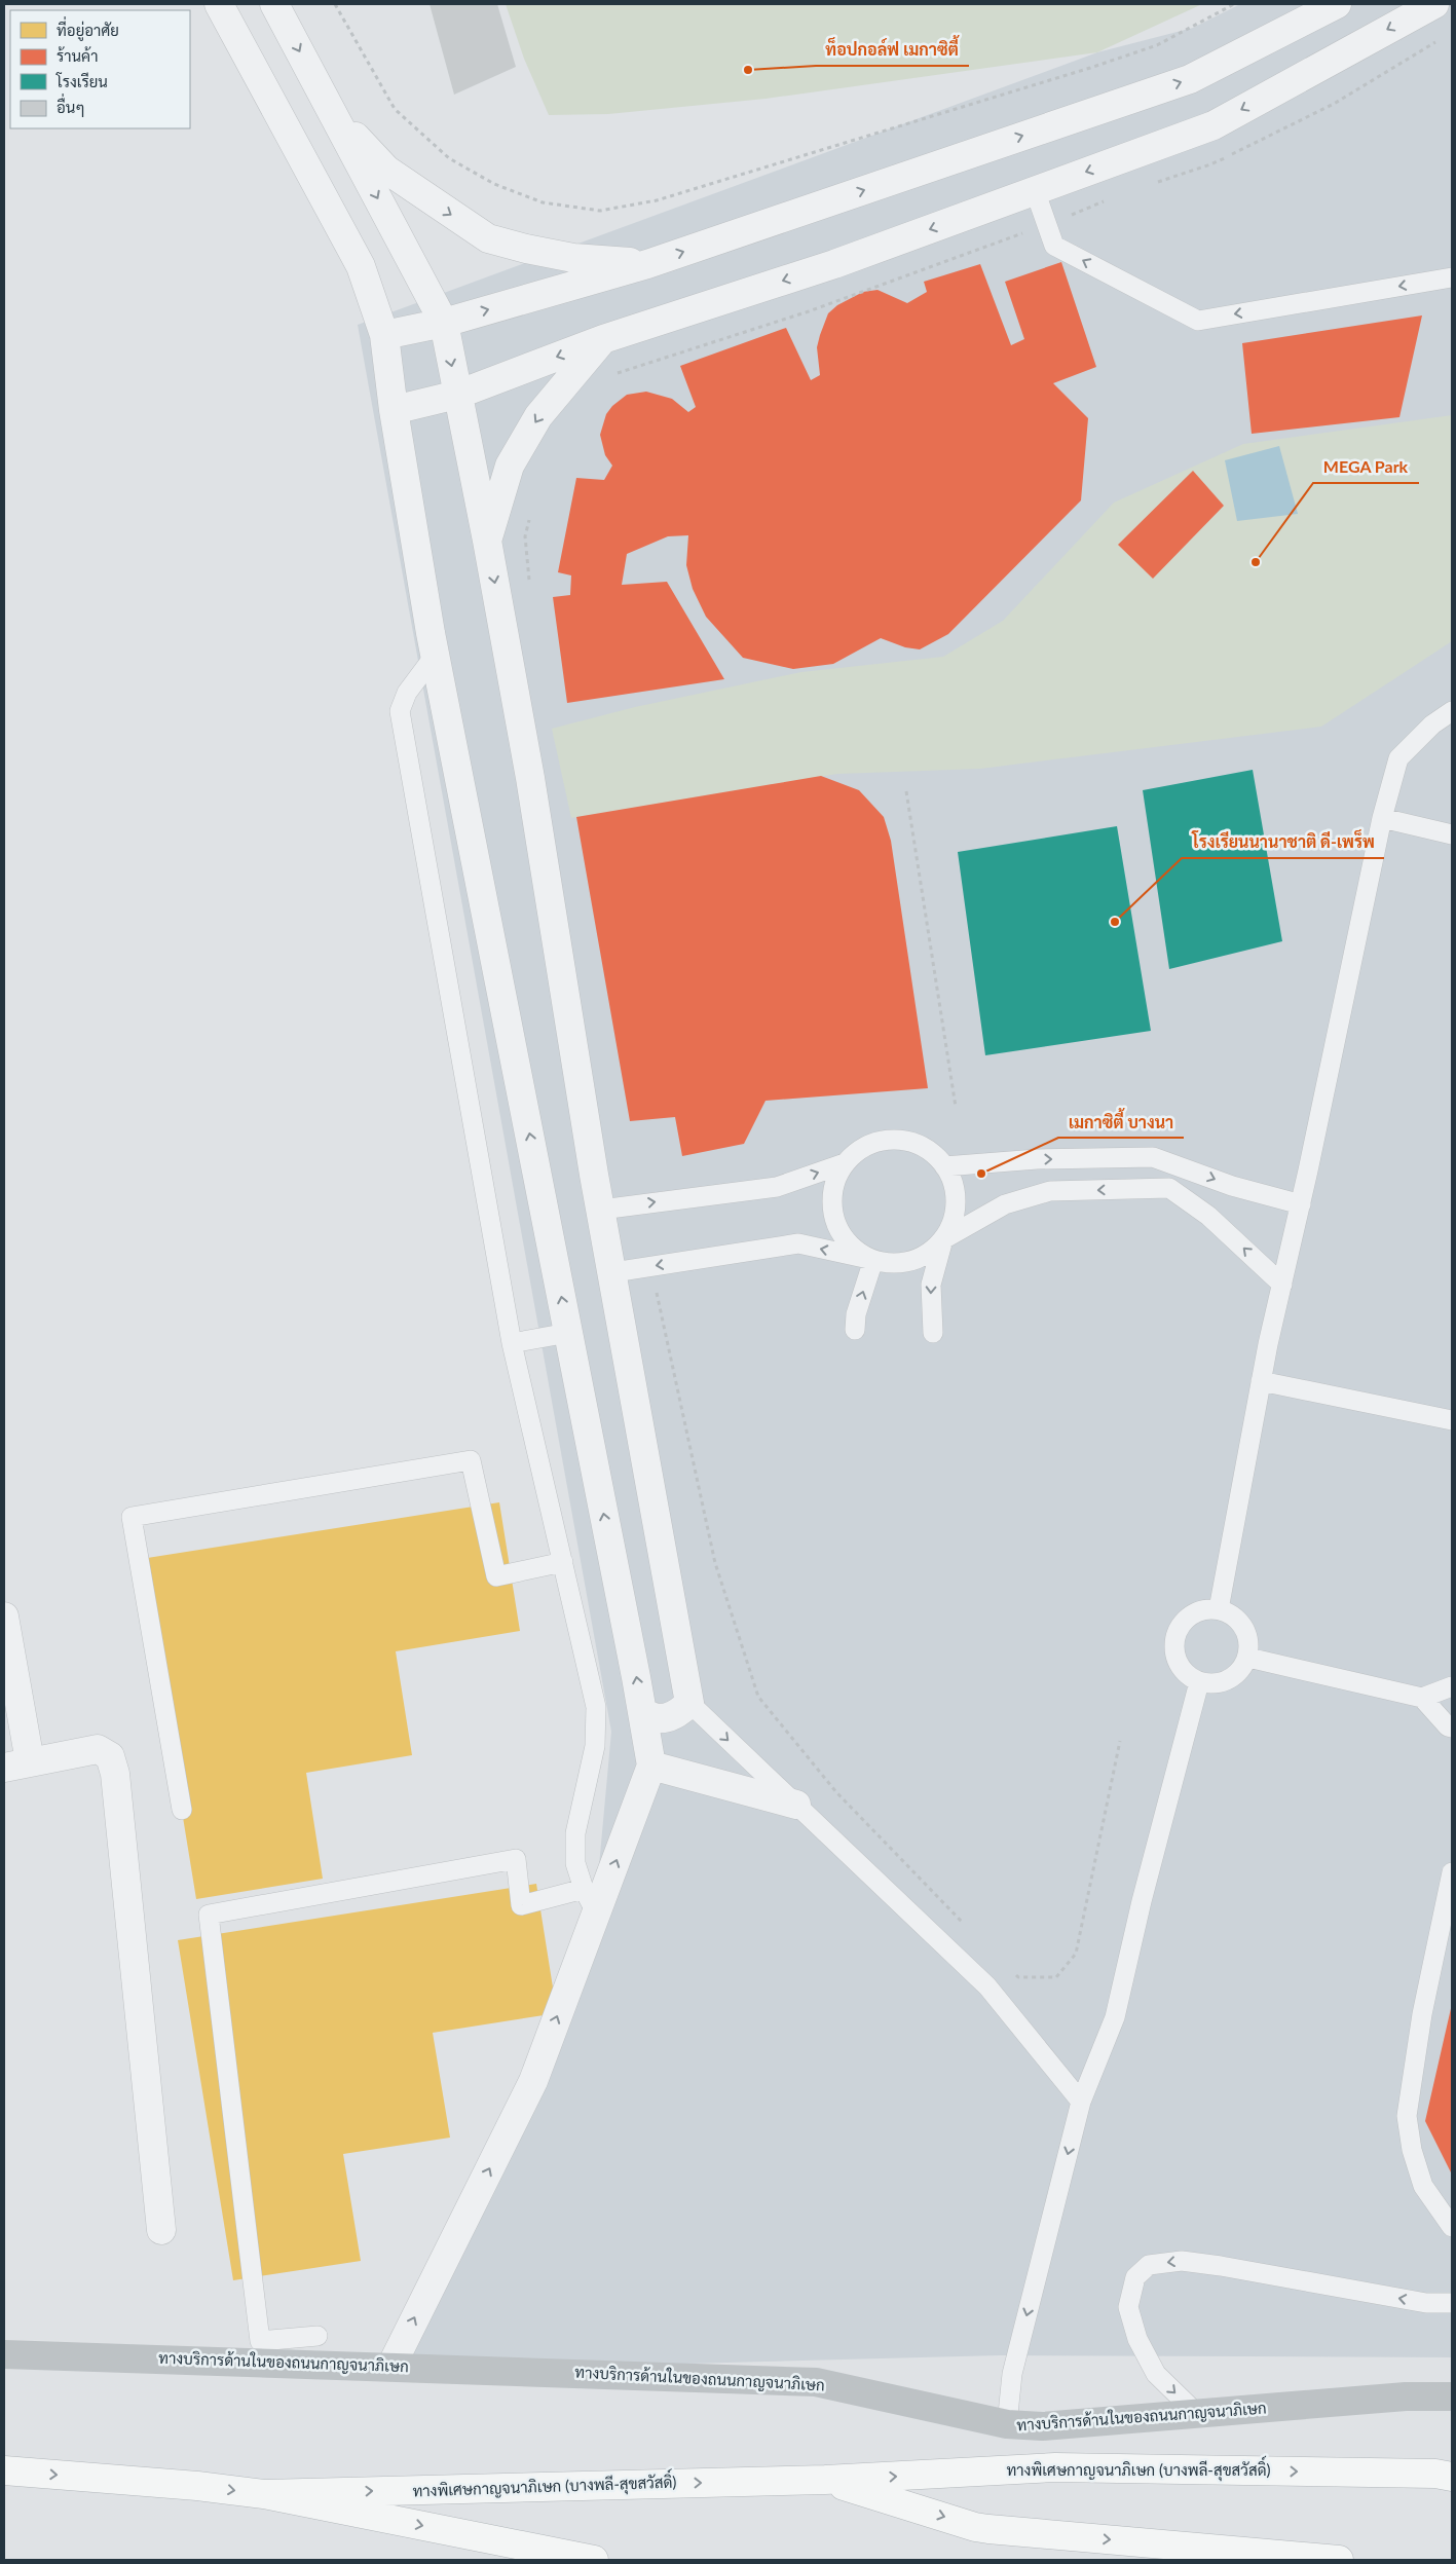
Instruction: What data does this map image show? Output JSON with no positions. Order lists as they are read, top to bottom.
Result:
{
  "streets": {
    "highway": ["ทางพิเศษกาญจนาภิเษก (บางพลี-สุขสวัสดิ์)"],
    "main road": ["ทางบริการด้านในของถนนกาญจนาภิเษก"]
  },
  "one_way": ["ทางพิเศษกาญจนาภิเษก (บางพลี-สุขสวัสดิ์)"],
  "places": [
    "ท็อปกอล์ฟ เมกาซิตี้",
    "MEGA Park",
    "โรงเรียนนานาชาติ ดี-เพร็พ",
    "เมกาซิตี้ บางนา"
  ],
  "legend": [
    "ที่อยู่อาศัย",
    "ร้านค้า",
    "โรงเรียน",
    "อื่นๆ"
  ]
}
